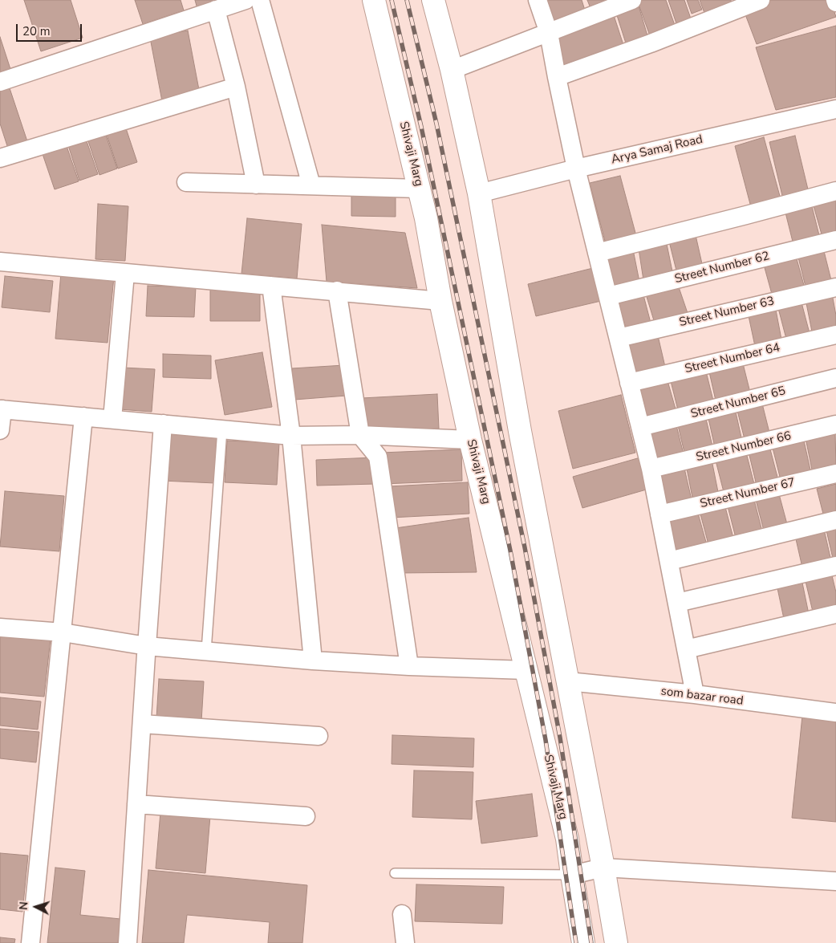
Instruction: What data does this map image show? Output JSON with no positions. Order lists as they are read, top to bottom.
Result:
{
  "streets": {
    "main road": ["Shivaji Marg"],
    "street": [
      "Arya Samaj Road",
      "Street Number 62",
      "Street Number 63",
      "Street Number 64",
      "Street Number 65",
      "Street Number 66",
      "Street Number 67",
      "som bazar road"
    ]
  },
  "scale_bar": "20 m",
  "north": "left"
}
